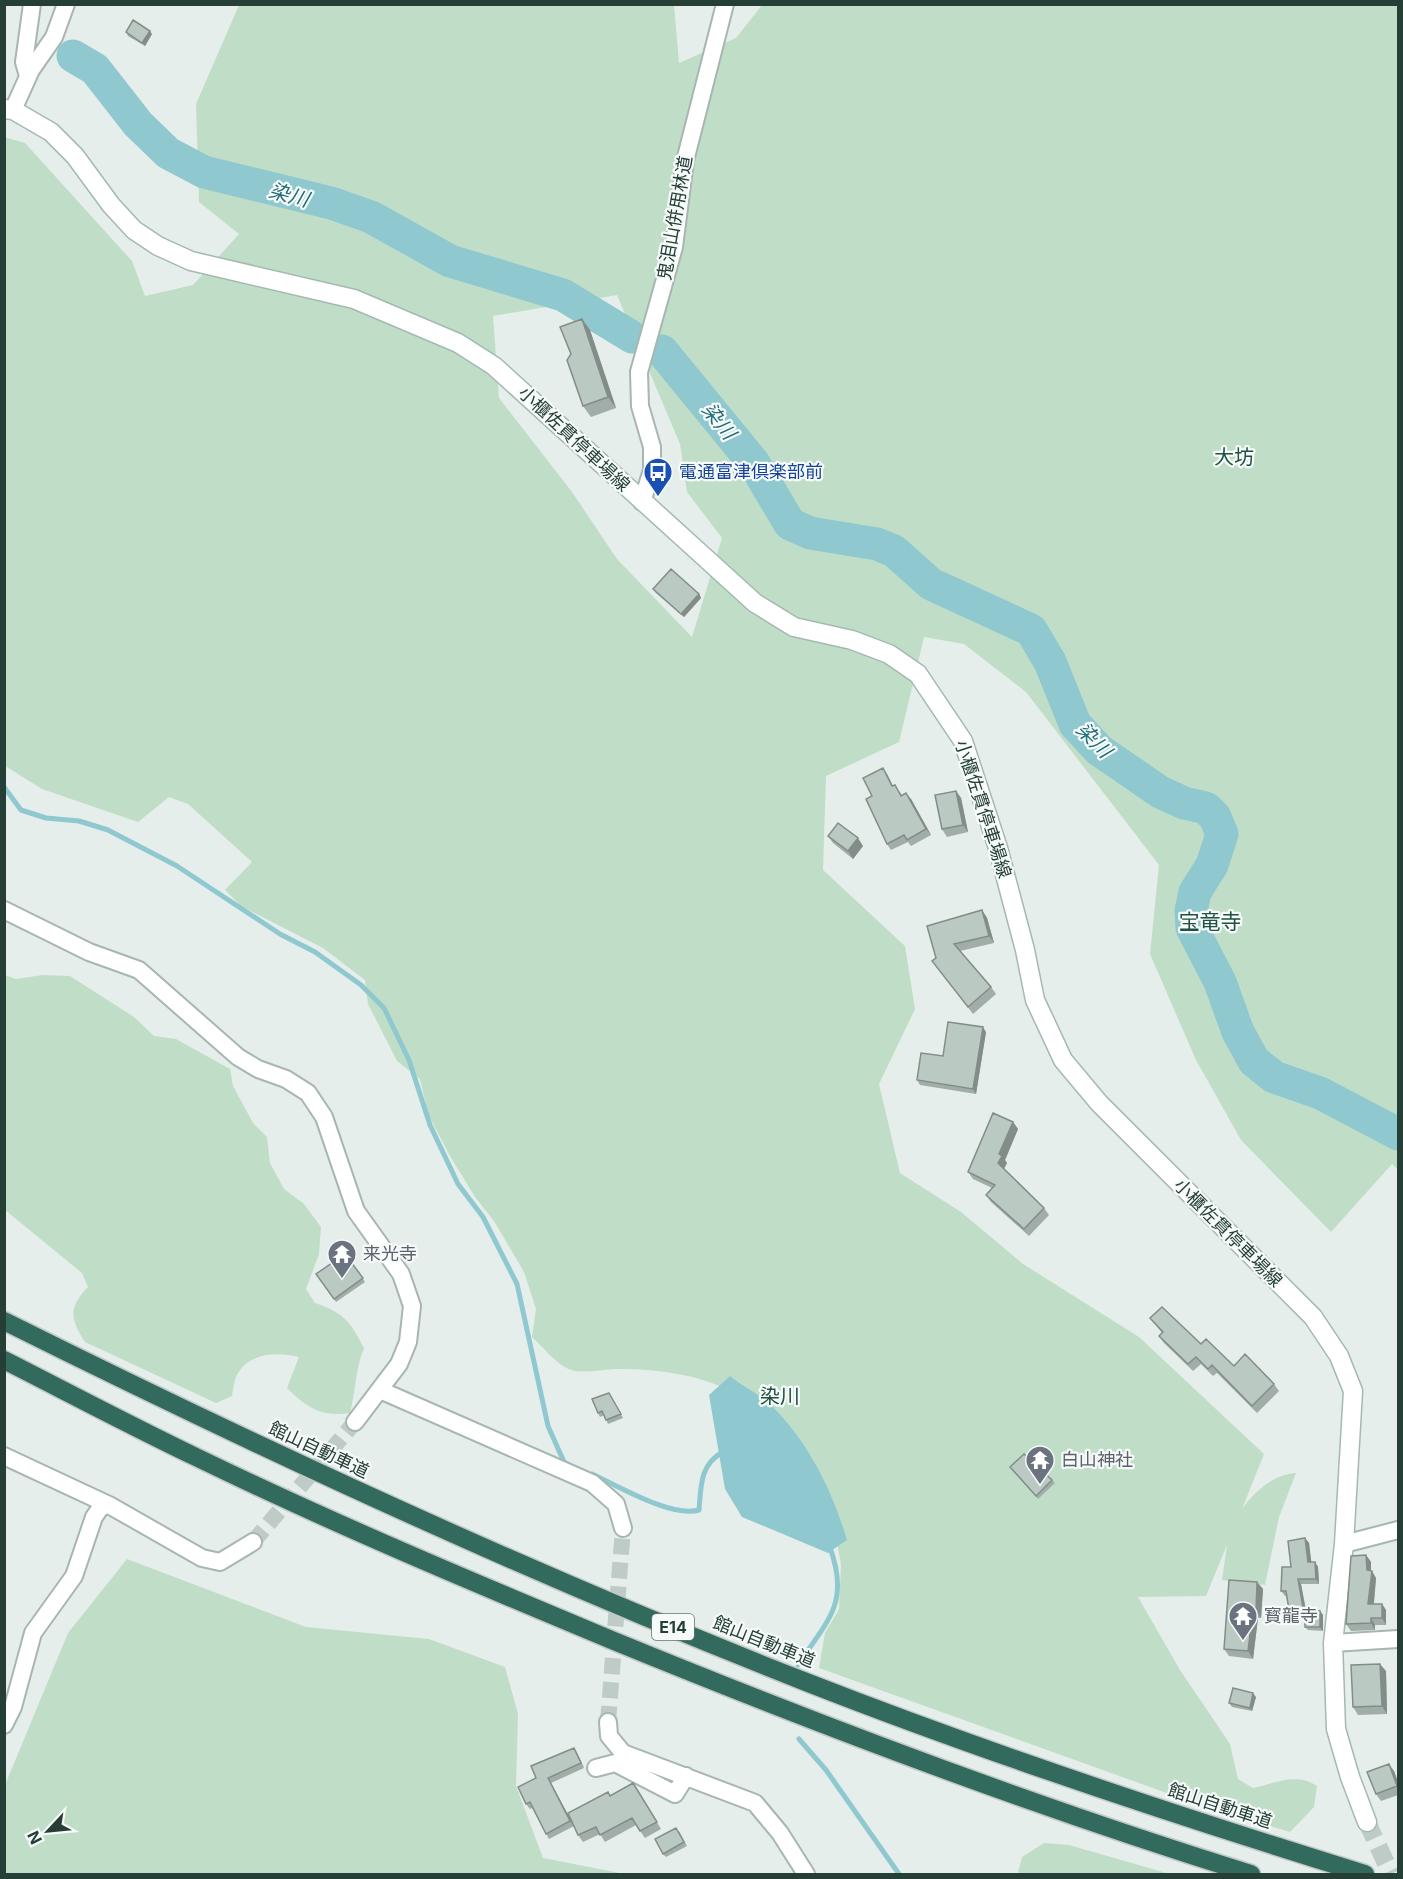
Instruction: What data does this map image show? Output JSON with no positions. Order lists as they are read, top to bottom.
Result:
{
  "streets": {
    "highway": ["館山自動車道", "E14"],
    "main road": ["小櫃佐貫停車場線"],
    "street": ["鬼泪山併用林道"]
  },
  "crossings": [
    ["鬼泪山併用林道", "小櫃佐貫停車場線"]
  ],
  "districts": ["大坊", "宝竜寺", "染川"],
  "water": ["染川"],
  "places": {
    "bus stop": ["電通富津倶楽部前"],
    "temple": ["来光寺", "白山神社", "寳龍寺"]
  },
  "north": "bottom left"
}
